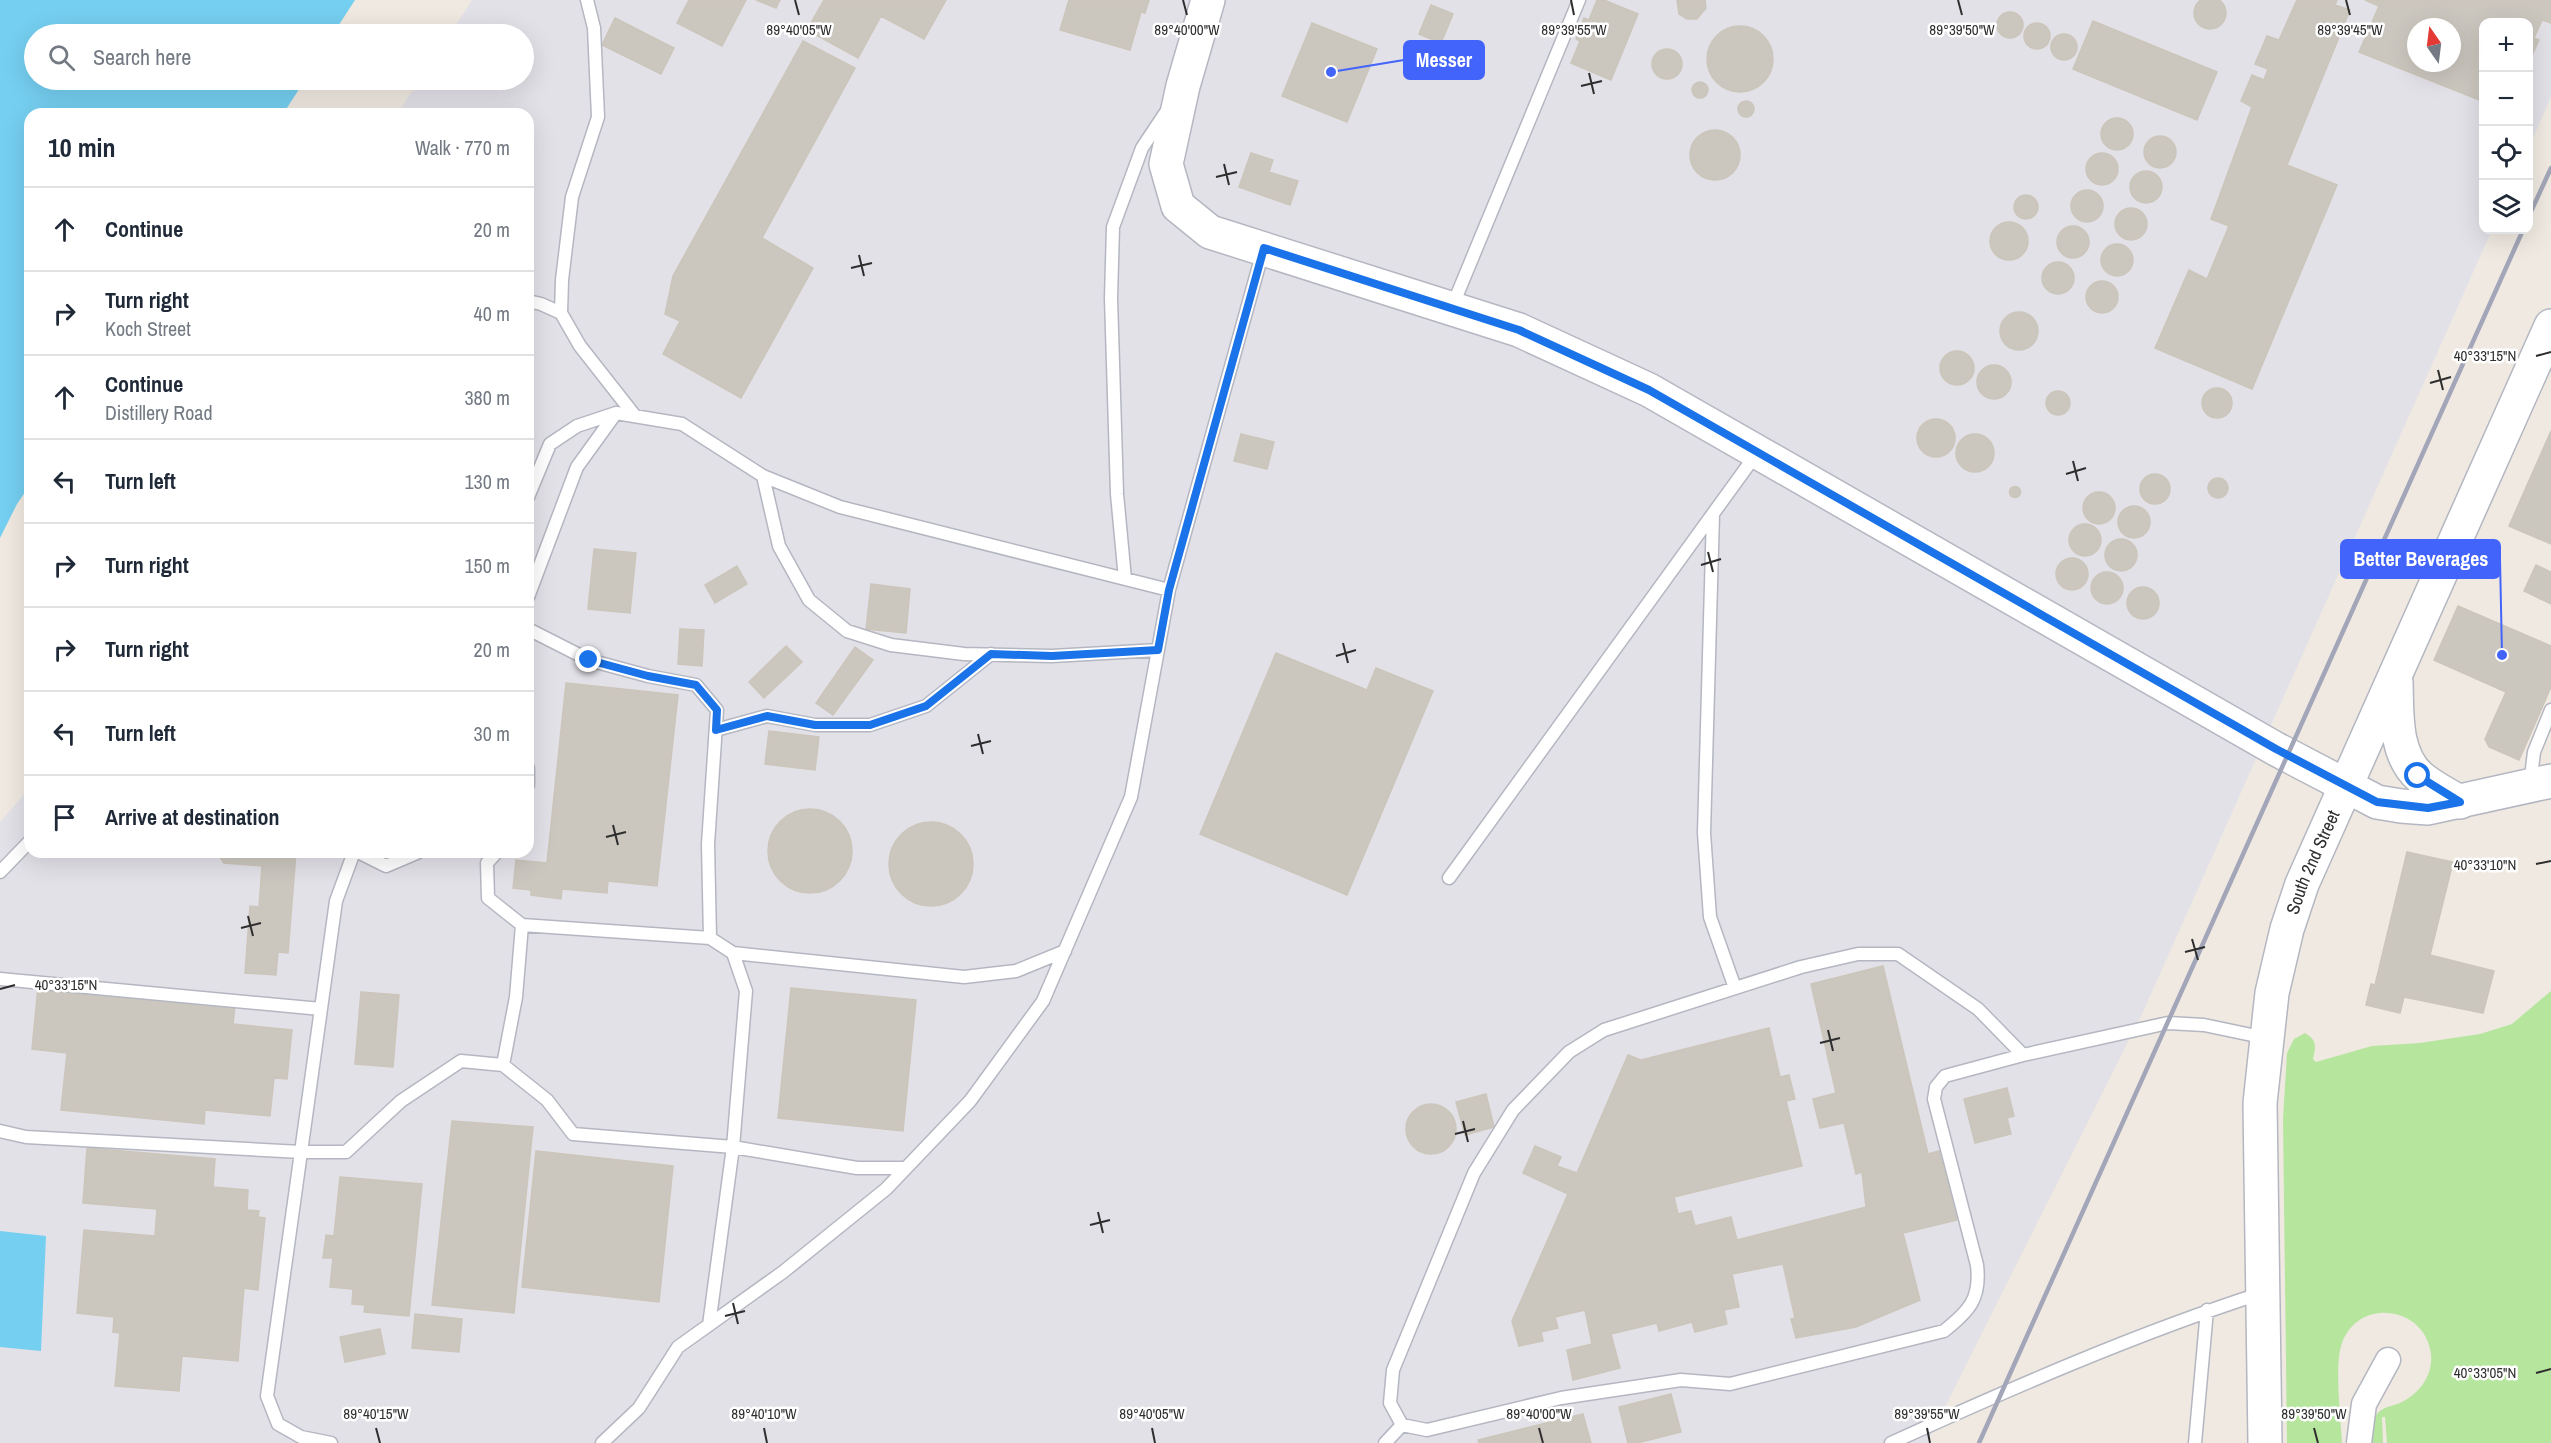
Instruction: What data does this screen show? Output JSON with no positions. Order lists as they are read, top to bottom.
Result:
{
  "streets": {
    "street": ["South 2nd Street"]
  },
  "places": ["Messer", "Better Beverages"],
  "north": "top",
  "page": {
    "map_buttons": ["+", "−"],
    "search": "Search here",
    "heading": ["10 min", "Walk · 770 m"],
    "list": [
      ["Continue", "20 m"],
      ["Turn right", "Koch Street", "40 m"],
      ["Continue", "Distillery Road", "380 m"],
      ["Turn left", "130 m"],
      ["Turn right", "150 m"],
      ["Turn right", "20 m"],
      ["Turn left", "30 m"],
      "Arrive at destination"
    ]
  },
  "coordinates": [
    "89°40'05\"W",
    "89°40'00\"W",
    "89°39'55\"W",
    "89°39'50\"W",
    "89°39'45\"W",
    "40°33'15\"N",
    "40°33'10\"N",
    "40°33'05\"N",
    "89°40'15\"W",
    "89°40'10\"W"
  ]
}
